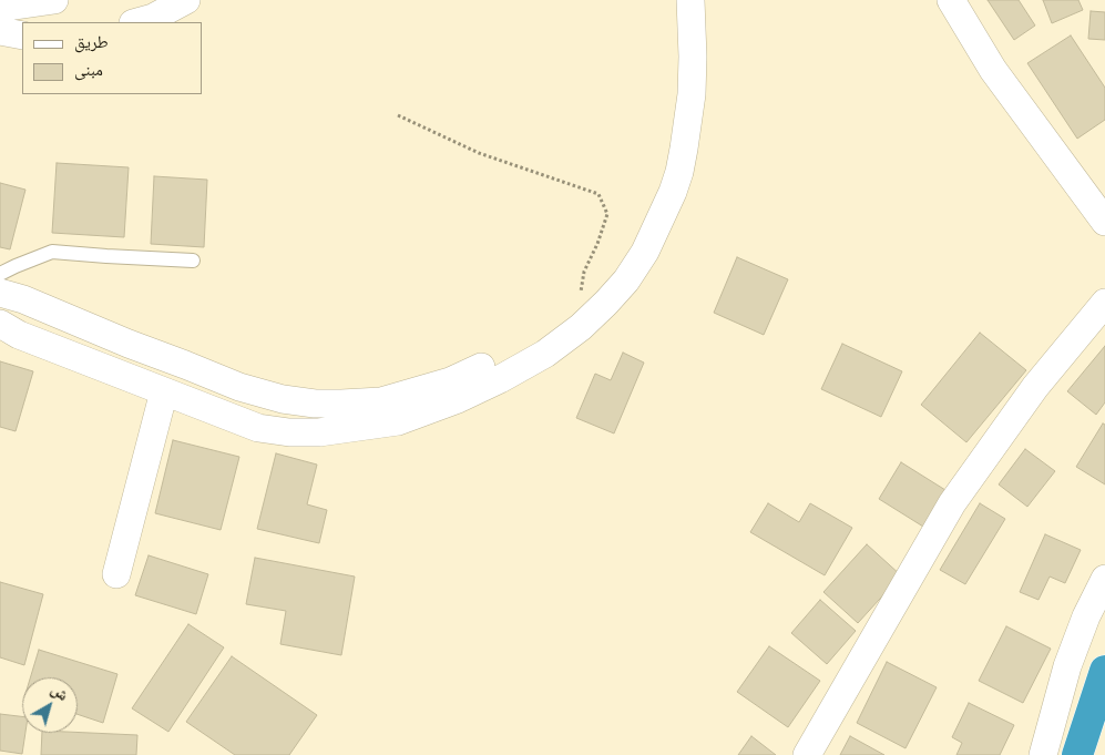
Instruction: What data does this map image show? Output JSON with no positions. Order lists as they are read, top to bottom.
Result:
{
  "legend": ["طريق", "مبنى"],
  "north": "top right"
}
